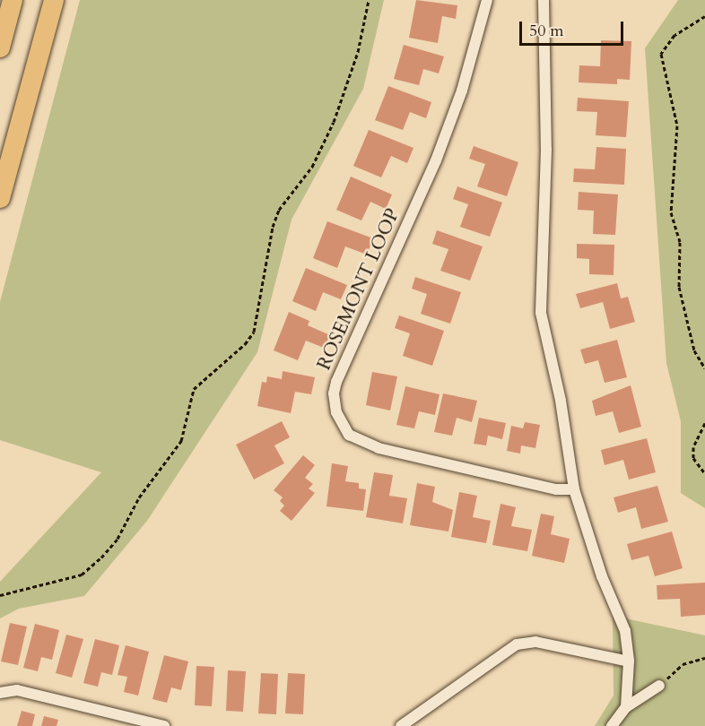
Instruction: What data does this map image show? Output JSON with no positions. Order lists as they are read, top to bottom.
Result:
{
  "streets": {
    "street": ["ROSEMONT LOOP"]
  },
  "scale_bar": "50 m"
}
